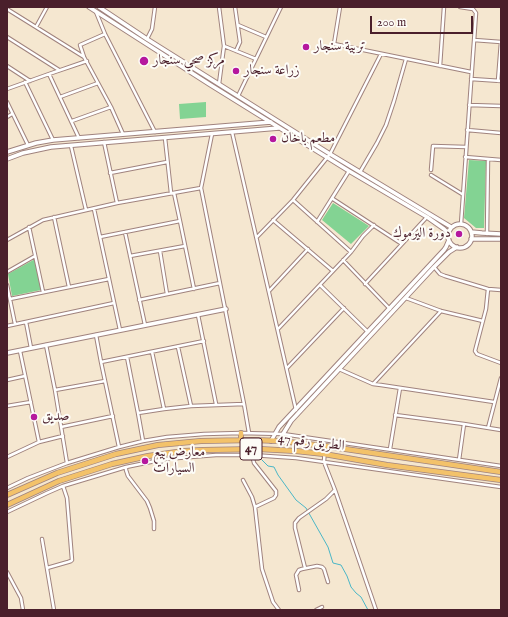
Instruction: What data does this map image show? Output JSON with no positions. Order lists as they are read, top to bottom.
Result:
{
  "streets": {
    "highway": ["الطريق رقم 47", "47"]
  },
  "places": [
    "تربية سنجار",
    "مركز صحي سنجار",
    "زراعة سنجار",
    "مطعم باخان",
    "دورة اليرموك",
    "صديق",
    "معارض بيع السيارات"
  ],
  "scale_bar": "200 m"
}
